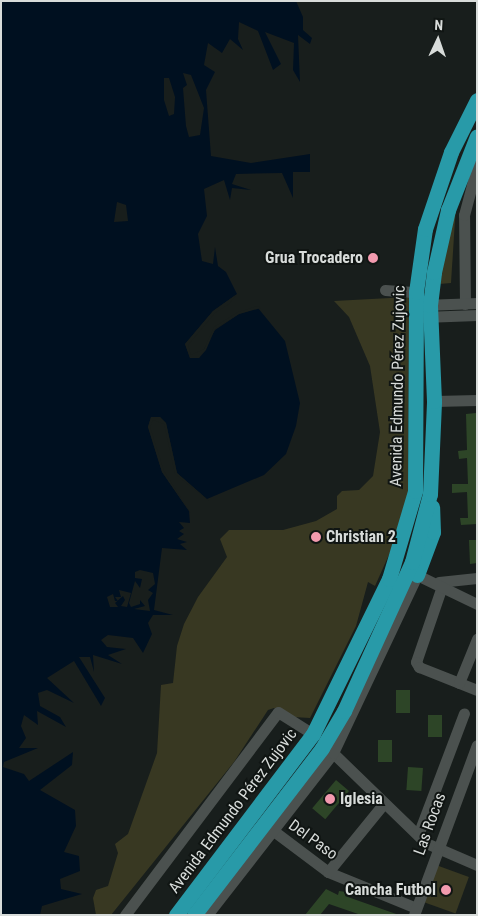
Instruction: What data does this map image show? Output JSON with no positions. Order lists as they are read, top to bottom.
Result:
{
  "streets": {
    "highway": ["Avenida Edmundo Pérez Zujovic"],
    "street": ["Las Rocas", "Del Paso"]
  },
  "crossings": [
    ["Las Rocas", "Del Paso"]
  ],
  "places": [
    "Grua Trocadero",
    "Christian 2",
    "Iglesia",
    "Cancha Futbol"
  ],
  "north": "top"
}
